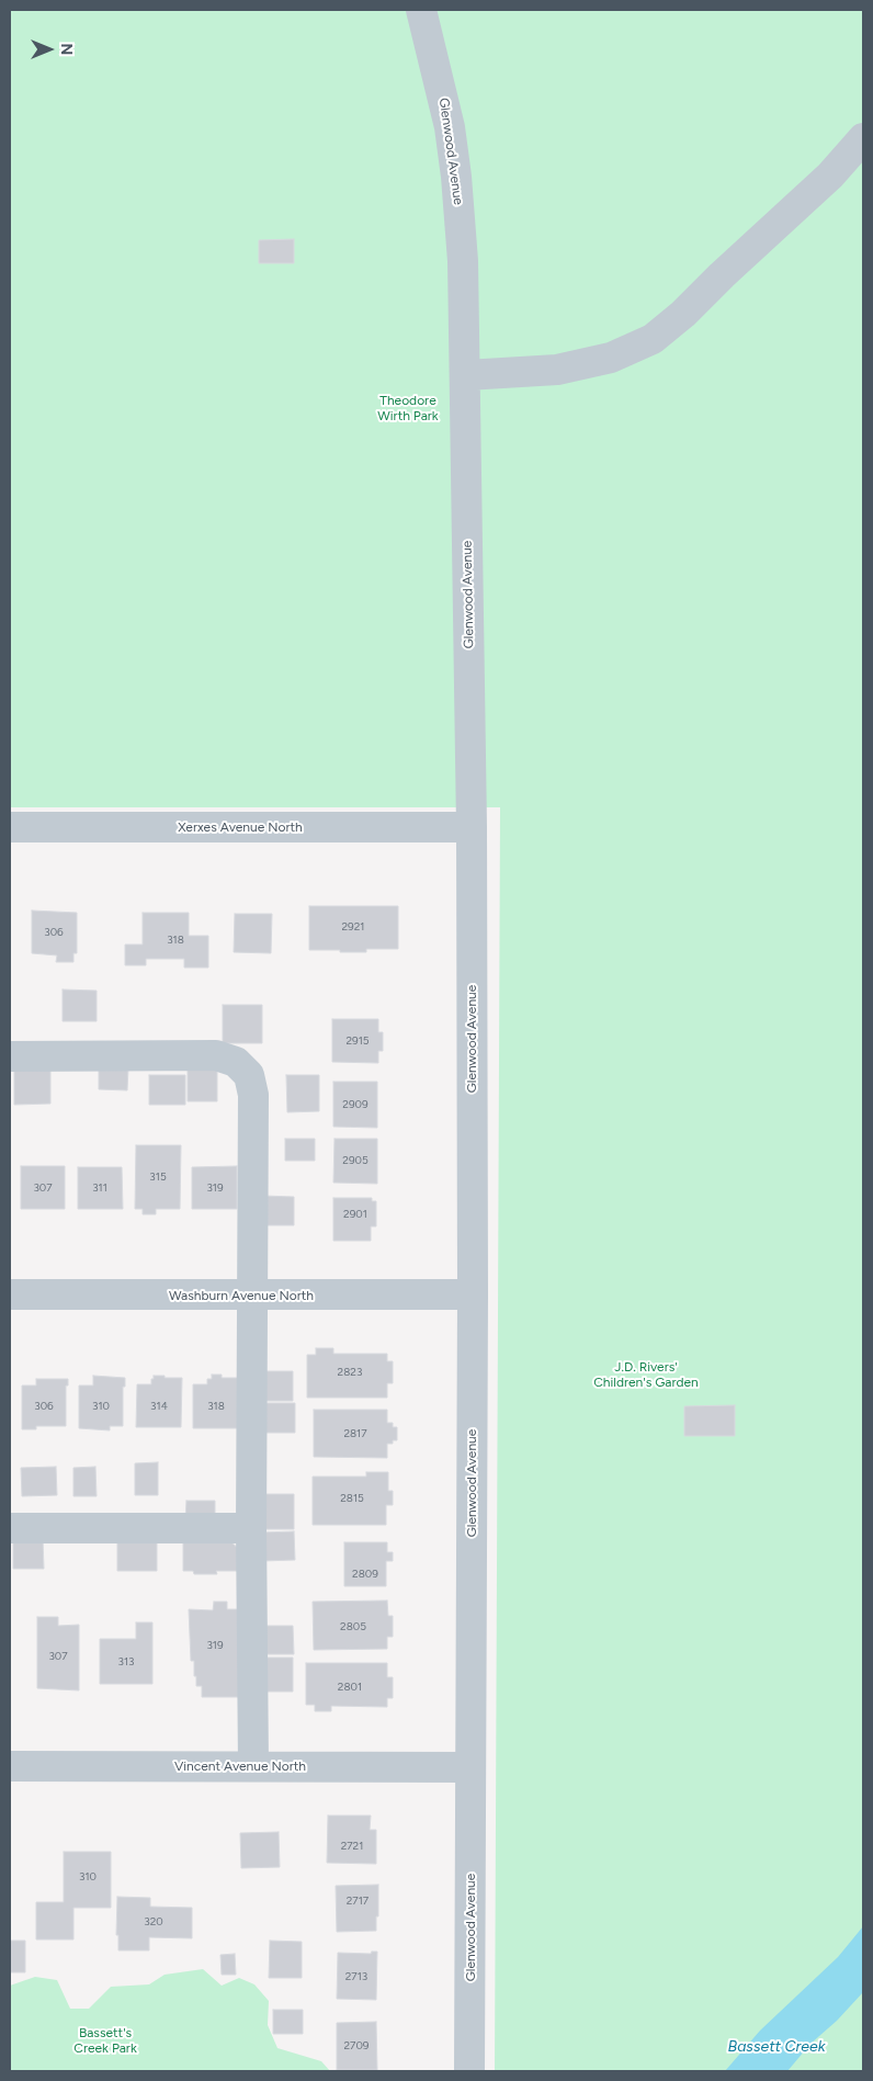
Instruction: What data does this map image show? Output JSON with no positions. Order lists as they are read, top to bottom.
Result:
{
  "streets": {
    "street": [
      "Glenwood Avenue",
      "Xerxes Avenue North",
      "Washburn Avenue North",
      "Vincent Avenue North"
    ]
  },
  "crossings": [
    ["Glenwood Avenue", "Xerxes Avenue North"],
    ["Glenwood Avenue", "Washburn Avenue North"],
    ["Glenwood Avenue", "Vincent Avenue North"]
  ],
  "water": ["Bassett Creek"],
  "parks": ["Theodore Wirth Park", "J.D. Rivers' Children's Garden", "Bassett's Creek Park"],
  "house_numbers": [
    "2921",
    "306",
    "318",
    "2915",
    "2909",
    "2905",
    "315",
    "307",
    "311",
    "319",
    "2901",
    "2823",
    "306",
    "310",
    "314",
    "318",
    "2817",
    "2815",
    "2809",
    "2805",
    "319",
    "307",
    "313",
    "2801",
    "2721",
    "310",
    "2717",
    "320",
    "2713",
    "2709"
  ],
  "north": "right"
}
